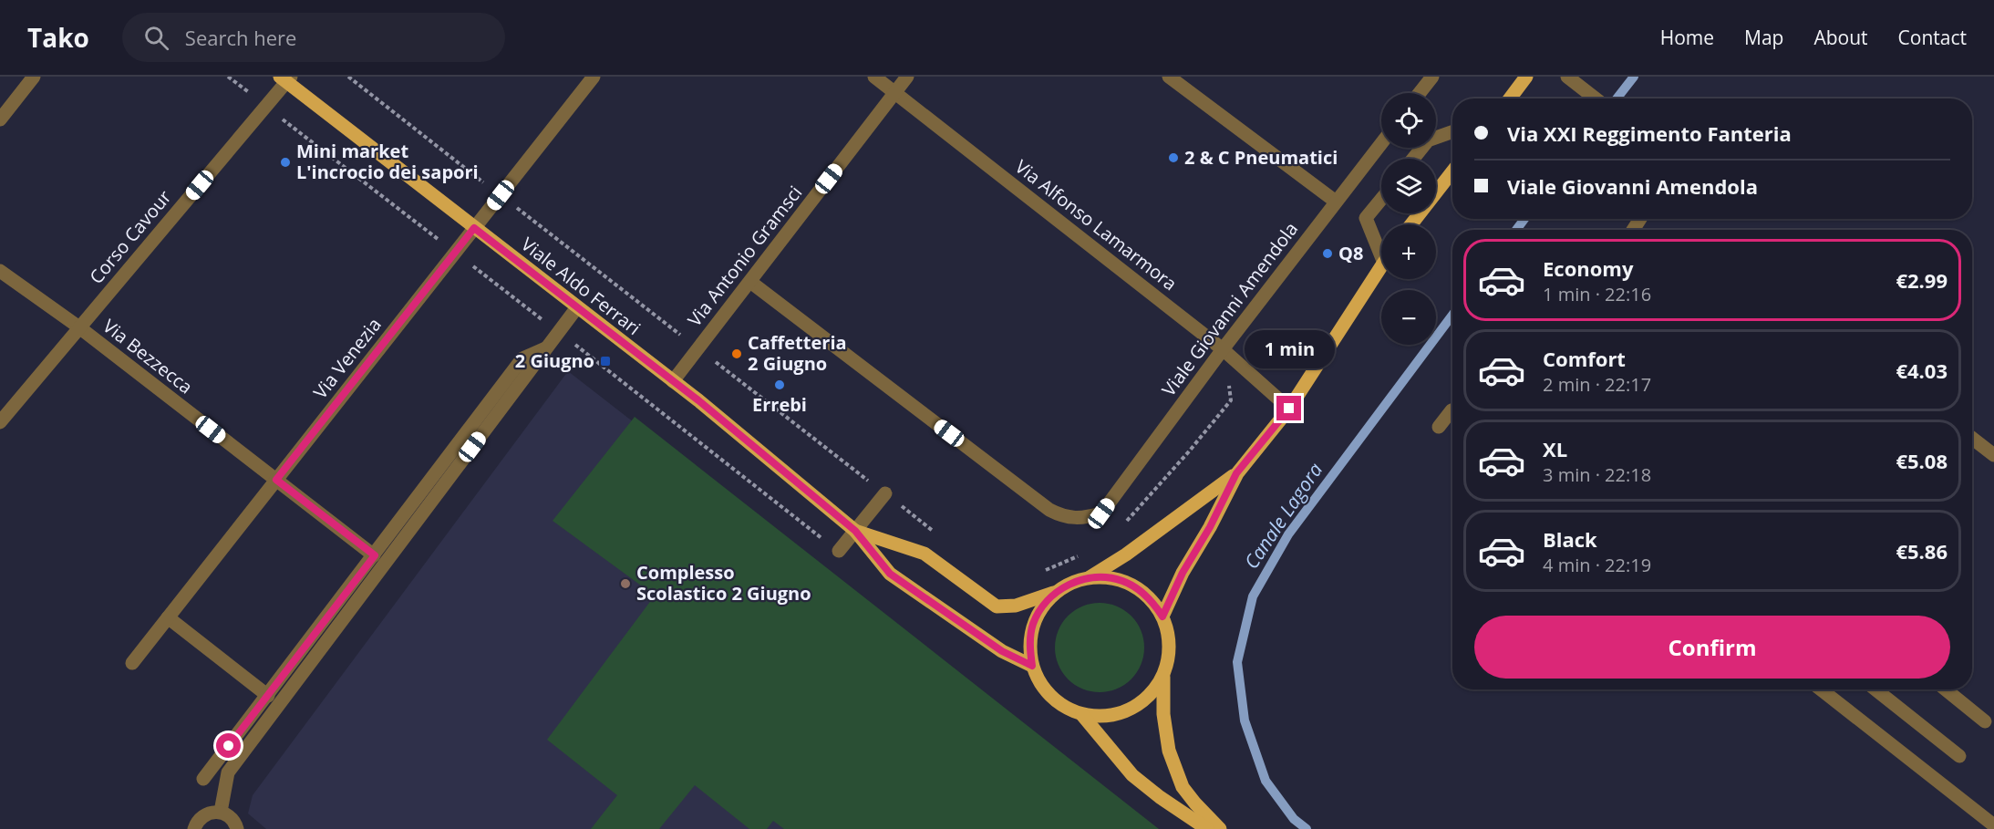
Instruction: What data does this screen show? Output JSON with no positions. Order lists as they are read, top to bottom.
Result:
{
  "streets": {
    "main road": ["Viale Aldo Ferrari"],
    "street": [
      "Via Alfonso Lamarmora",
      "Corso Cavour",
      "Via Antonio Gramsci",
      "Viale Giovanni Amendola",
      "Via Bezzecca",
      "Via Venezia"
    ]
  },
  "crossings": [
    ["Via Alfonso Lamarmora", "Via Antonio Gramsci"],
    ["Via Alfonso Lamarmora", "Viale Giovanni Amendola"],
    ["Corso Cavour", "Viale Aldo Ferrari"],
    ["Corso Cavour", "Via Bezzecca"],
    ["Via Antonio Gramsci", "Viale Aldo Ferrari"],
    ["Via Antonio Gramsci", "Viale Giovanni Amendola"],
    ["Viale Aldo Ferrari", "Via Venezia"],
    ["Via Bezzecca", "Via Venezia"]
  ],
  "water": ["Canale Lagora"],
  "places": {
    "other": [
      "2 & C Pneumatici",
      "Mini market L'incrocio dei sapori",
      "Q8",
      "Caffetteria 2 Giugno",
      "Errebi",
      "Complesso Scolastico 2 Giugno"
    ],
    "transit": ["2 Giugno"]
  },
  "page": {
    "header": "Tako",
    "search": "Search here",
    "nav": [
      "Home",
      "Map",
      "About",
      "Contact"
    ],
    "map_buttons": ["+", "−"],
    "banner": ["Via XXI Reggimento Fanteria", "Viale Giovanni Amendola"],
    "list": [
      {
        "name": "Economy",
        "note": "1 min · 22:16",
        "value": "€2.99"
      },
      {
        "name": "Comfort",
        "note": "2 min · 22:17",
        "value": "€4.03"
      },
      {
        "name": "XL",
        "note": "3 min · 22:18",
        "value": "€5.08"
      },
      {
        "name": "Black",
        "note": "4 min · 22:19",
        "value": "€5.86"
      }
    ],
    "bubble": "1 min",
    "buttons": "Confirm"
  }
}
